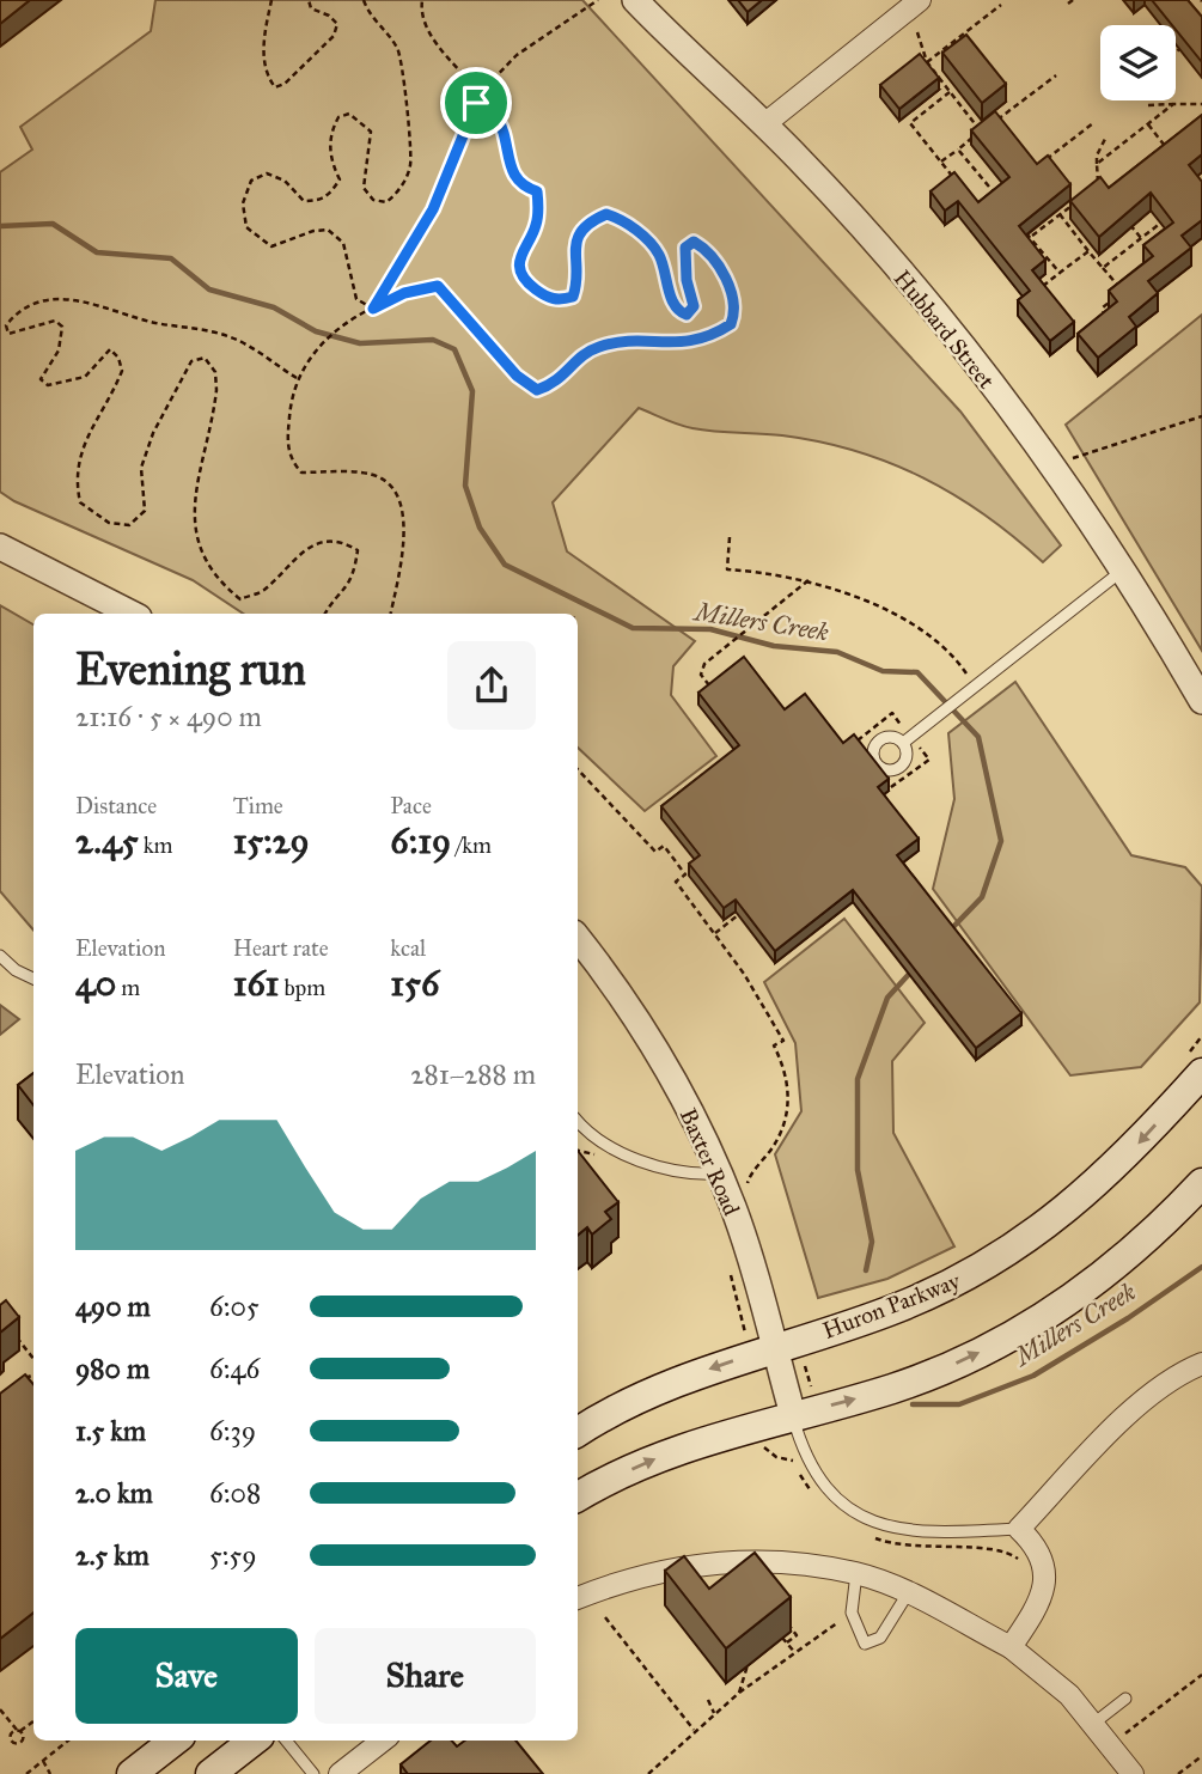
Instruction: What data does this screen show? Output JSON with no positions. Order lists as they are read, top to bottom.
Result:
{
  "streets": {
    "main road": ["Huron Parkway"],
    "street": ["Hubbard Street", "Baxter Road"]
  },
  "crossings": [
    ["Baxter Road", "Huron Parkway"]
  ],
  "water": ["Millers Creek"],
  "page": {
    "heading": ["Evening run", "21:16 · 5 × 490 m"],
    "stats": [
      ["Distance", "2.45 km"],
      ["Time", "15:29"],
      ["Pace", "6:19 /km"],
      ["Elevation", "40 m"],
      ["Heart rate", "161 bpm"],
      ["kcal", "156"]
    ],
    "chart": ["Elevation", "281–288 m"],
    "list": [
      {
        "name": "490 m",
        "note": "6:05"
      },
      {
        "name": "980 m",
        "note": "6:46"
      },
      {
        "name": "1.5 km",
        "note": "6:39"
      },
      {
        "name": "2.0 km",
        "note": "6:08"
      },
      {
        "name": "2.5 km",
        "note": "5:59"
      }
    ],
    "buttons": ["Save", "Share"]
  }
}
